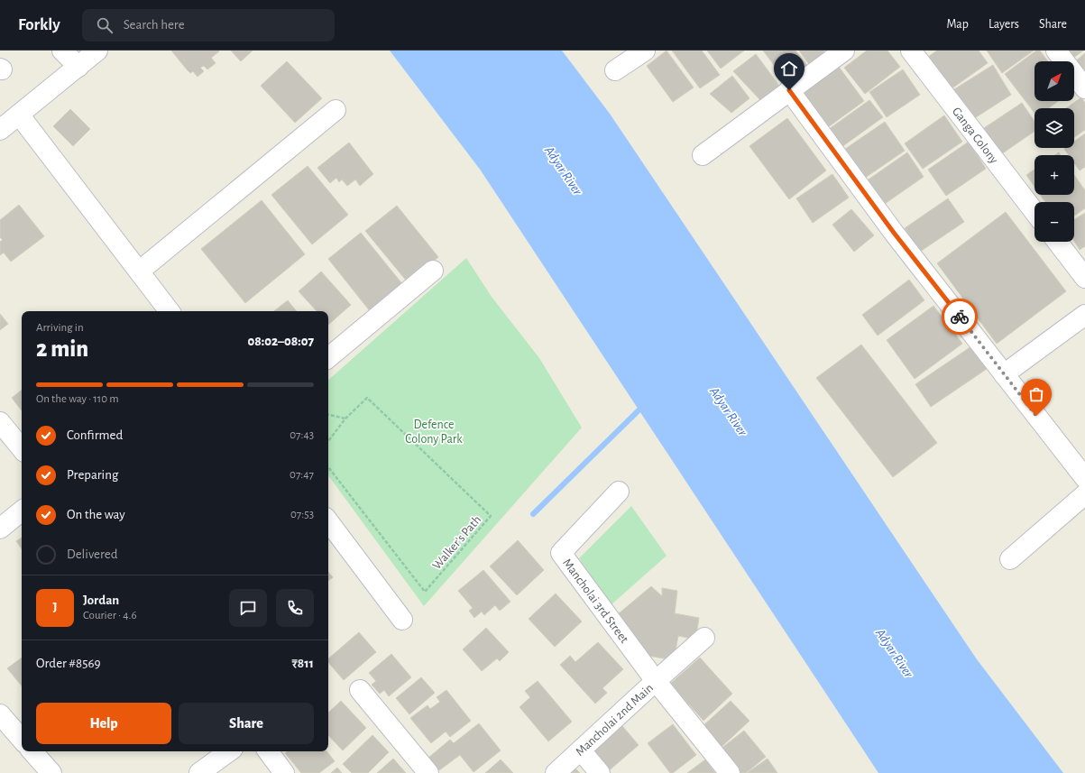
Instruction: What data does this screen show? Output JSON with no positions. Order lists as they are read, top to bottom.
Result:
{
  "streets": {
    "street": ["Ganga Colony", "Mancholai 3rd Street", "Mancholai 2nd Main"],
    "path": ["Walker's Path"]
  },
  "crossings": [
    ["Mancholai 3rd Street", "Mancholai 2nd Main"]
  ],
  "water": ["Adyar River"],
  "parks": ["Defence Colony Park"],
  "north": "top right",
  "page": {
    "header": "Forkly",
    "search": "Search here",
    "nav": ["Map", "Layers", "Share"],
    "map_buttons": ["+", "−"],
    "heading": ["2 min", "Arriving in", "08:02–08:07"],
    "panel": [
      "Jordan",
      "Courier · 4.6",
      "Order #8569",
      "₹811"
    ],
    "bar": "On the way · 110 m",
    "list": [
      ["Confirmed", "07:43"],
      ["Preparing", "07:47"],
      ["On the way", "07:53"],
      "Delivered"
    ],
    "round": "J",
    "buttons": ["Help", "Share"]
  }
}
